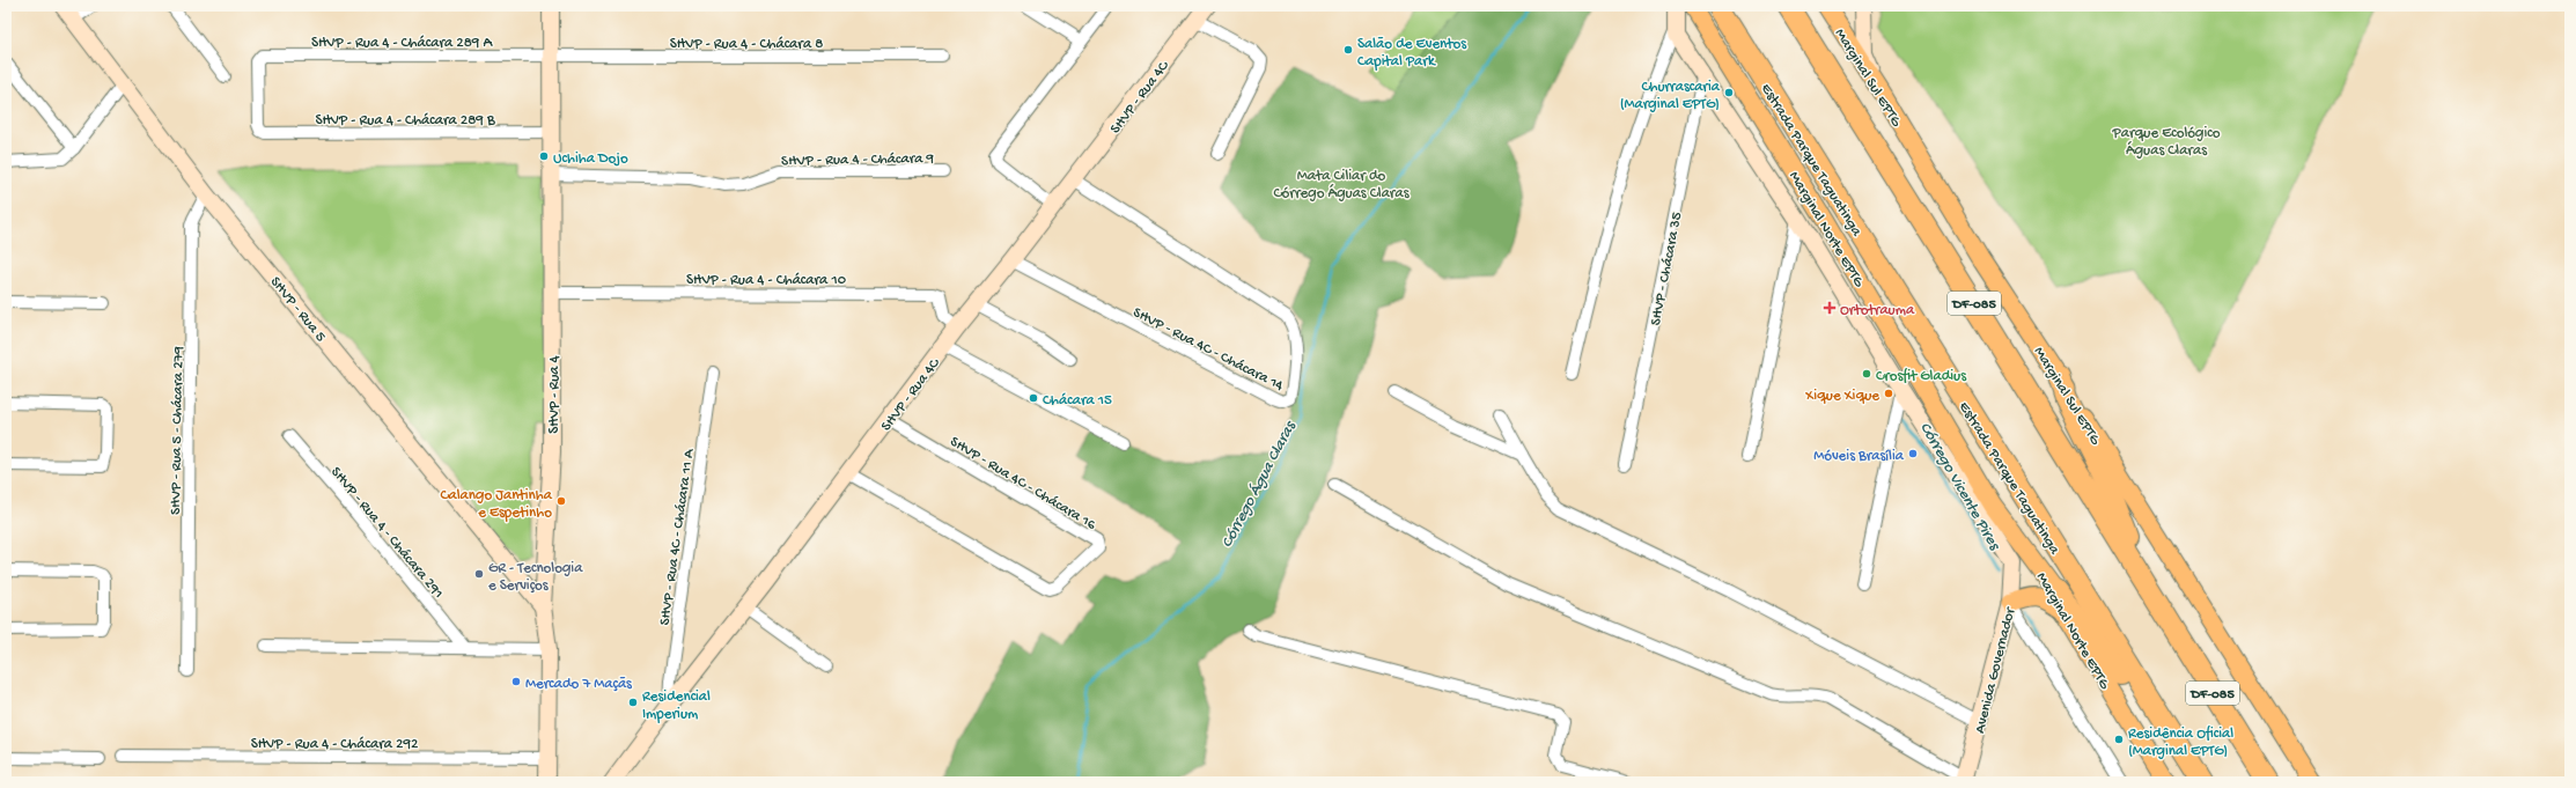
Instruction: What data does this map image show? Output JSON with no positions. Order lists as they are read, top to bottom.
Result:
{
  "streets": {
    "highway": ["Estrada Parque Taguatinga", "DF-085"],
    "main road": ["Marginal Sul EPTG", "Marginal Norte EPTG"],
    "street": [
      "SHVP - Rua 4 - Chácara 289 A",
      "SHVP - Rua 4 - Chácara 8",
      "SHVP - Rua 4C",
      "SHVP - Rua 4 - Chácara 289 B",
      "SHVP - Rua 4 - Chácara 9",
      "SHVP - Chácara 35",
      "SHVP - Rua 4 - Chácara 10",
      "SHVP - Rua 5",
      "SHVP - Rua 4C - Chácara 14",
      "SHVP - Rua 4",
      "SHVP - Rua 5 - Chácara 279",
      "SHVP - Rua 4C - Chácara 16",
      "SHVP - Rua 4 - Chácara 291",
      "SHVP - Rua 4C - Chácara 11 A",
      "Avenida Governador",
      "SHVP - Rua 4 - Chácara 292"
    ]
  },
  "crossings": [
    ["SHVP - Rua 4 - Chácara 289 A", "SHVP - Rua 4 - Chácara 8"],
    ["SHVP - Rua 4 - Chácara 289 A", "SHVP - Rua 4 - Chácara 289 B"],
    ["SHVP - Rua 4 - Chácara 289 A", "SHVP - Rua 4"],
    ["SHVP - Rua 4 - Chácara 8", "SHVP - Rua 4"],
    ["SHVP - Rua 4C", "SHVP - Rua 4 - Chácara 10"],
    ["SHVP - Rua 4C", "SHVP - Rua 4C - Chácara 14"],
    ["SHVP - Rua 4C", "SHVP - Rua 4C - Chácara 16"],
    ["SHVP - Rua 4C", "SHVP - Rua 4C - Chácara 11 A"],
    ["SHVP - Rua 4 - Chácara 289 B", "SHVP - Rua 4"],
    ["SHVP - Rua 4 - Chácara 9", "SHVP - Rua 4"],
    ["SHVP - Rua 4 - Chácara 10", "SHVP - Rua 4"],
    ["SHVP - Rua 5", "SHVP - Rua 4"],
    ["SHVP - Rua 5", "SHVP - Rua 5 - Chácara 279"],
    ["SHVP - Rua 4", "SHVP - Rua 4 - Chácara 292"]
  ],
  "water": ["Córrego Água Claras", "Córrego Vicente Pires"],
  "parks": ["Parque Ecológico Águas Claras", "Mata Ciliar do Córrego Águas Claras"],
  "places": {
    "other": [
      "Salão de Eventos Capital Park",
      "Churrascaria (Marginal EPTG)",
      "Uchiha Dojo",
      "Crosfit Gladius",
      "Xique Xique",
      "Chácara 15",
      "Móveis Brasília",
      "Calango Jantinha e Espetinho",
      "GR - Tecnologia e Serviços",
      "Mercado 7 Maçãs",
      "Residencial Imperium",
      "Residência Oficial (Marginal EPTG)"
    ],
    "health": ["Ortotrauma"]
  }
}
